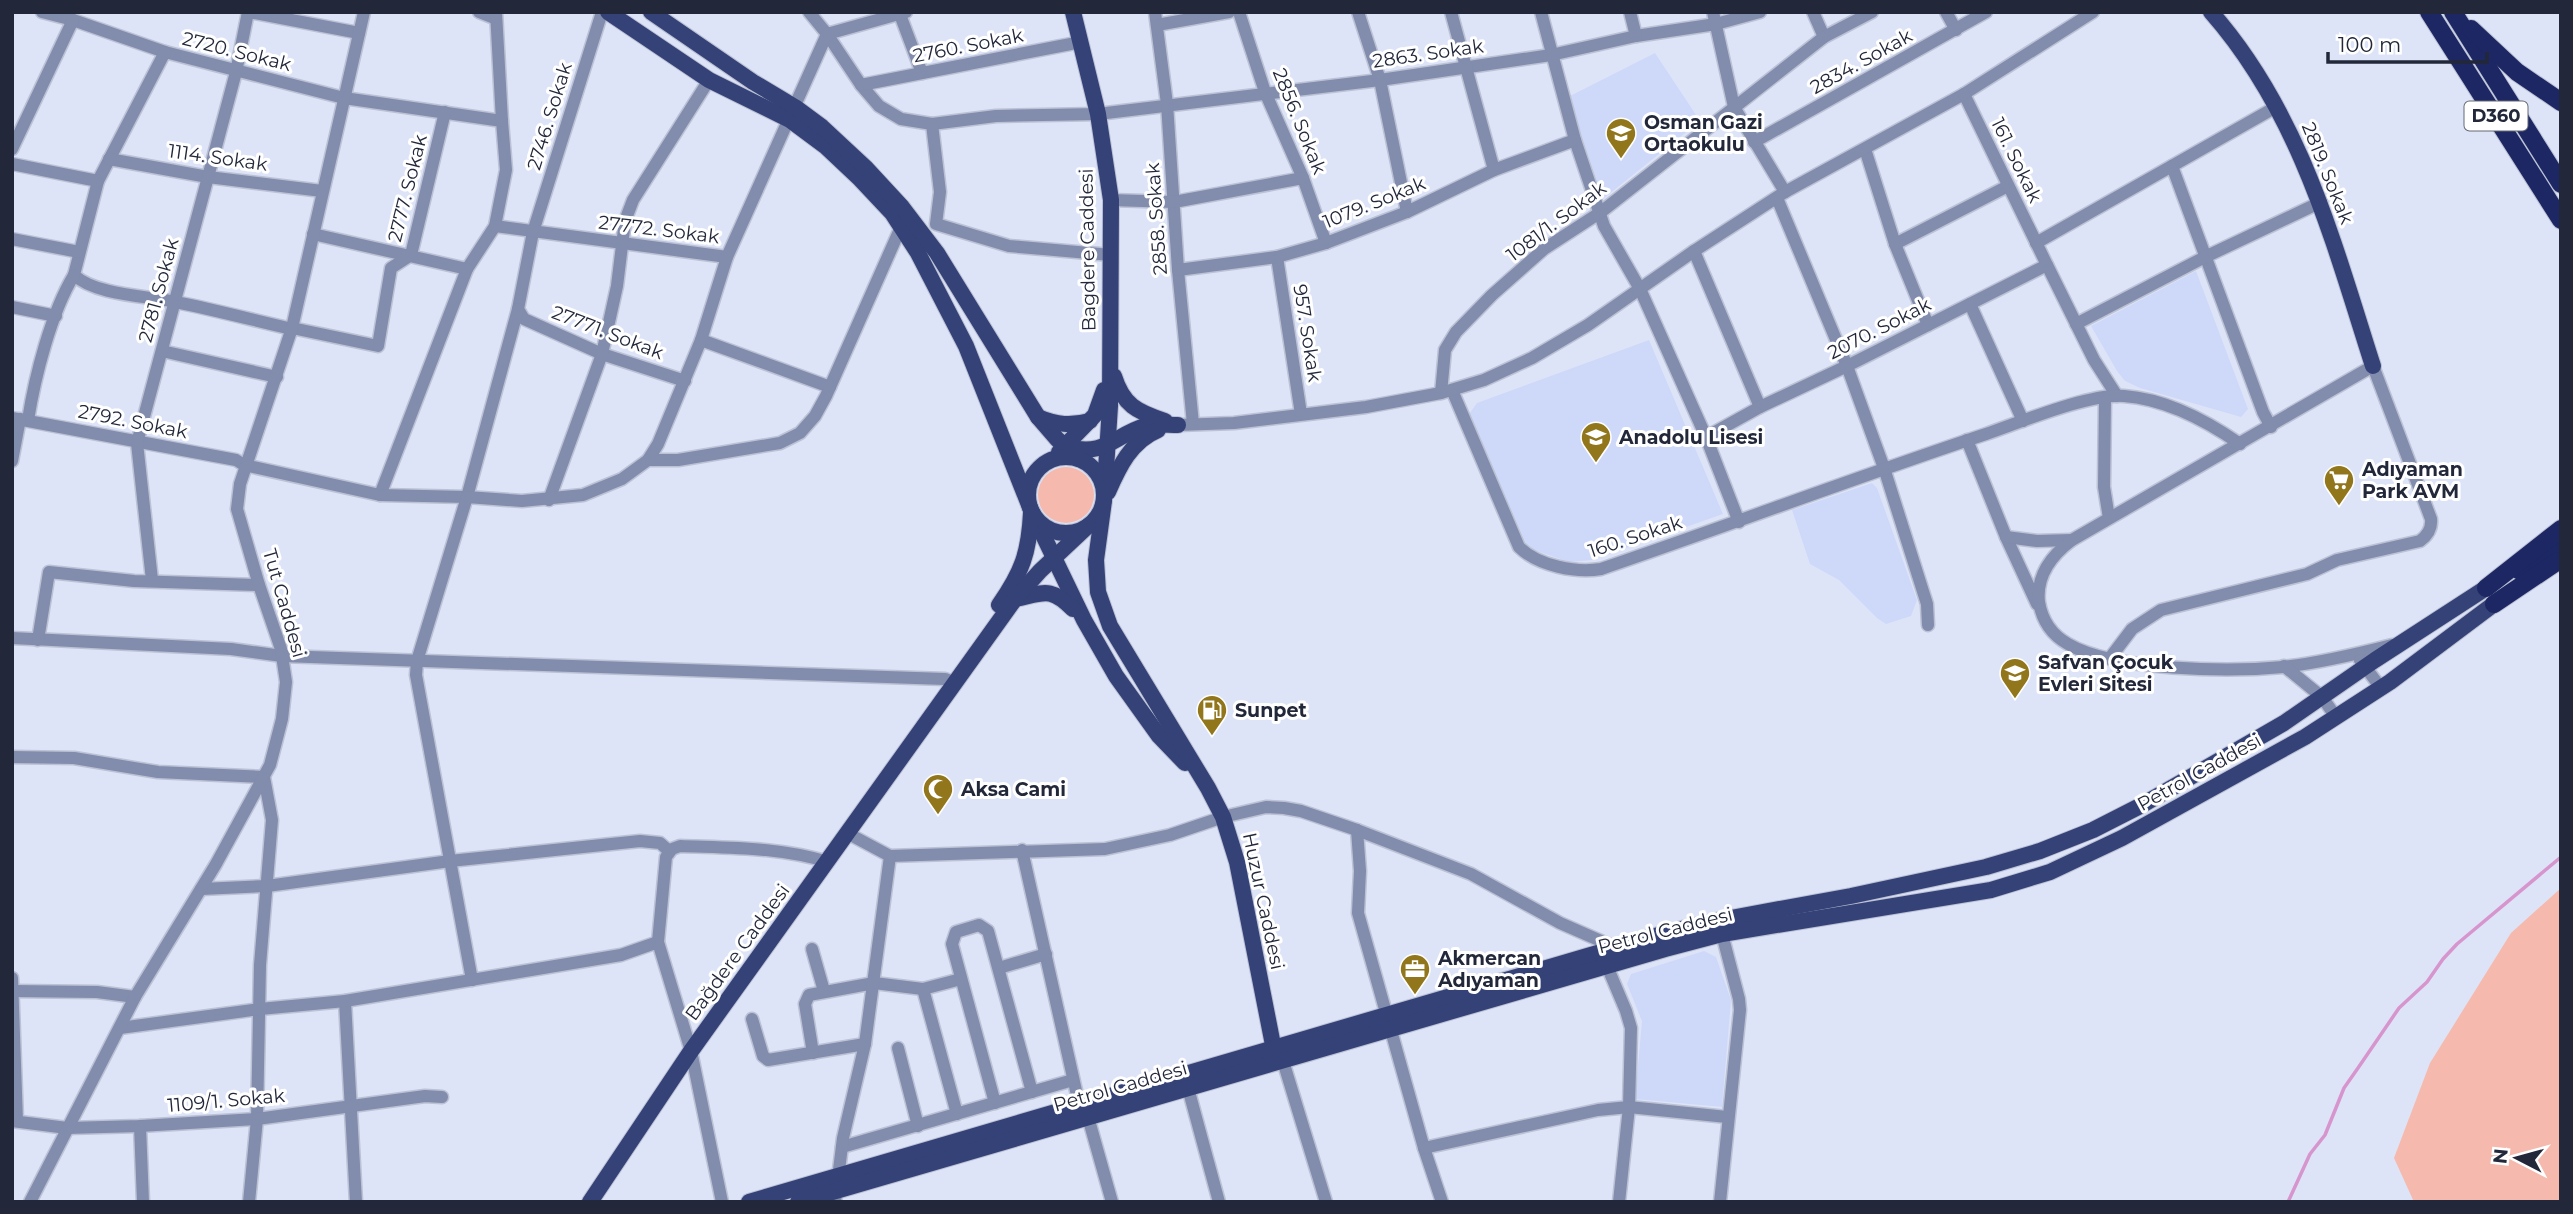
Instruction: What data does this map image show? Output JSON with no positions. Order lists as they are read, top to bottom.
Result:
{
  "streets": {
    "highway": ["D360"],
    "main road": [
      "2819. Sokak",
      "Bagdere Caddesi",
      "Petrol Caddesi",
      "Huzur Caddesi",
      "Bağdere Caddesi"
    ],
    "street": [
      "2760. Sokak",
      "2720. Sokak",
      "2863. Sokak",
      "2834. Sokak",
      "2746. Sokak",
      "2856. Sokak",
      "1114. Sokak",
      "161. Sokak",
      "2777. Sokak",
      "1079. Sokak",
      "2858. Sokak",
      "1081/1. Sokak",
      "27772. Sokak",
      "2781. Sokak",
      "2070. Sokak",
      "27771. Sokak",
      "957. Sokak",
      "2792. Sokak",
      "160. Sokak",
      "Tut Caddesi",
      "1109/1. Sokak"
    ]
  },
  "crossings": [
    ["2760. Sokak", "Bagdere Caddesi"],
    ["2720. Sokak", "2777. Sokak"],
    ["2720. Sokak", "2781. Sokak"],
    ["2720. Sokak", "Tut Caddesi"],
    ["2863. Sokak", "2856. Sokak"],
    ["2863. Sokak", "2858. Sokak"],
    ["2863. Sokak", "Bagdere Caddesi"],
    ["2746. Sokak", "27772. Sokak"],
    ["2856. Sokak", "1079. Sokak"],
    ["1114. Sokak", "2781. Sokak"],
    ["1114. Sokak", "Tut Caddesi"],
    ["2777. Sokak", "Tut Caddesi"],
    ["1079. Sokak", "2858. Sokak"],
    ["1079. Sokak", "957. Sokak"],
    ["1081/1. Sokak", "160. Sokak"],
    ["27772. Sokak", "27771. Sokak"],
    ["27772. Sokak", "2792. Sokak"],
    ["2781. Sokak", "2792. Sokak"],
    ["2792. Sokak", "Tut Caddesi"],
    ["Tut Caddesi", "1109/1. Sokak"],
    ["Petrol Caddesi", "Huzur Caddesi"],
    ["Huzur Caddesi", "Bağdere Caddesi"]
  ],
  "places": {
    "school or university": ["Osman Gazi Ortaokulu", "Anadolu Lisesi", "Safvan Çocuk Evleri Sitesi"],
    "supermarket": ["Adıyaman Park AVM"],
    "fuel station": ["Sunpet"],
    "mosque": ["Aksa Cami"],
    "office": ["Akmercan Adıyaman"]
  },
  "scale_bar": "100 m",
  "north": "left"
}
